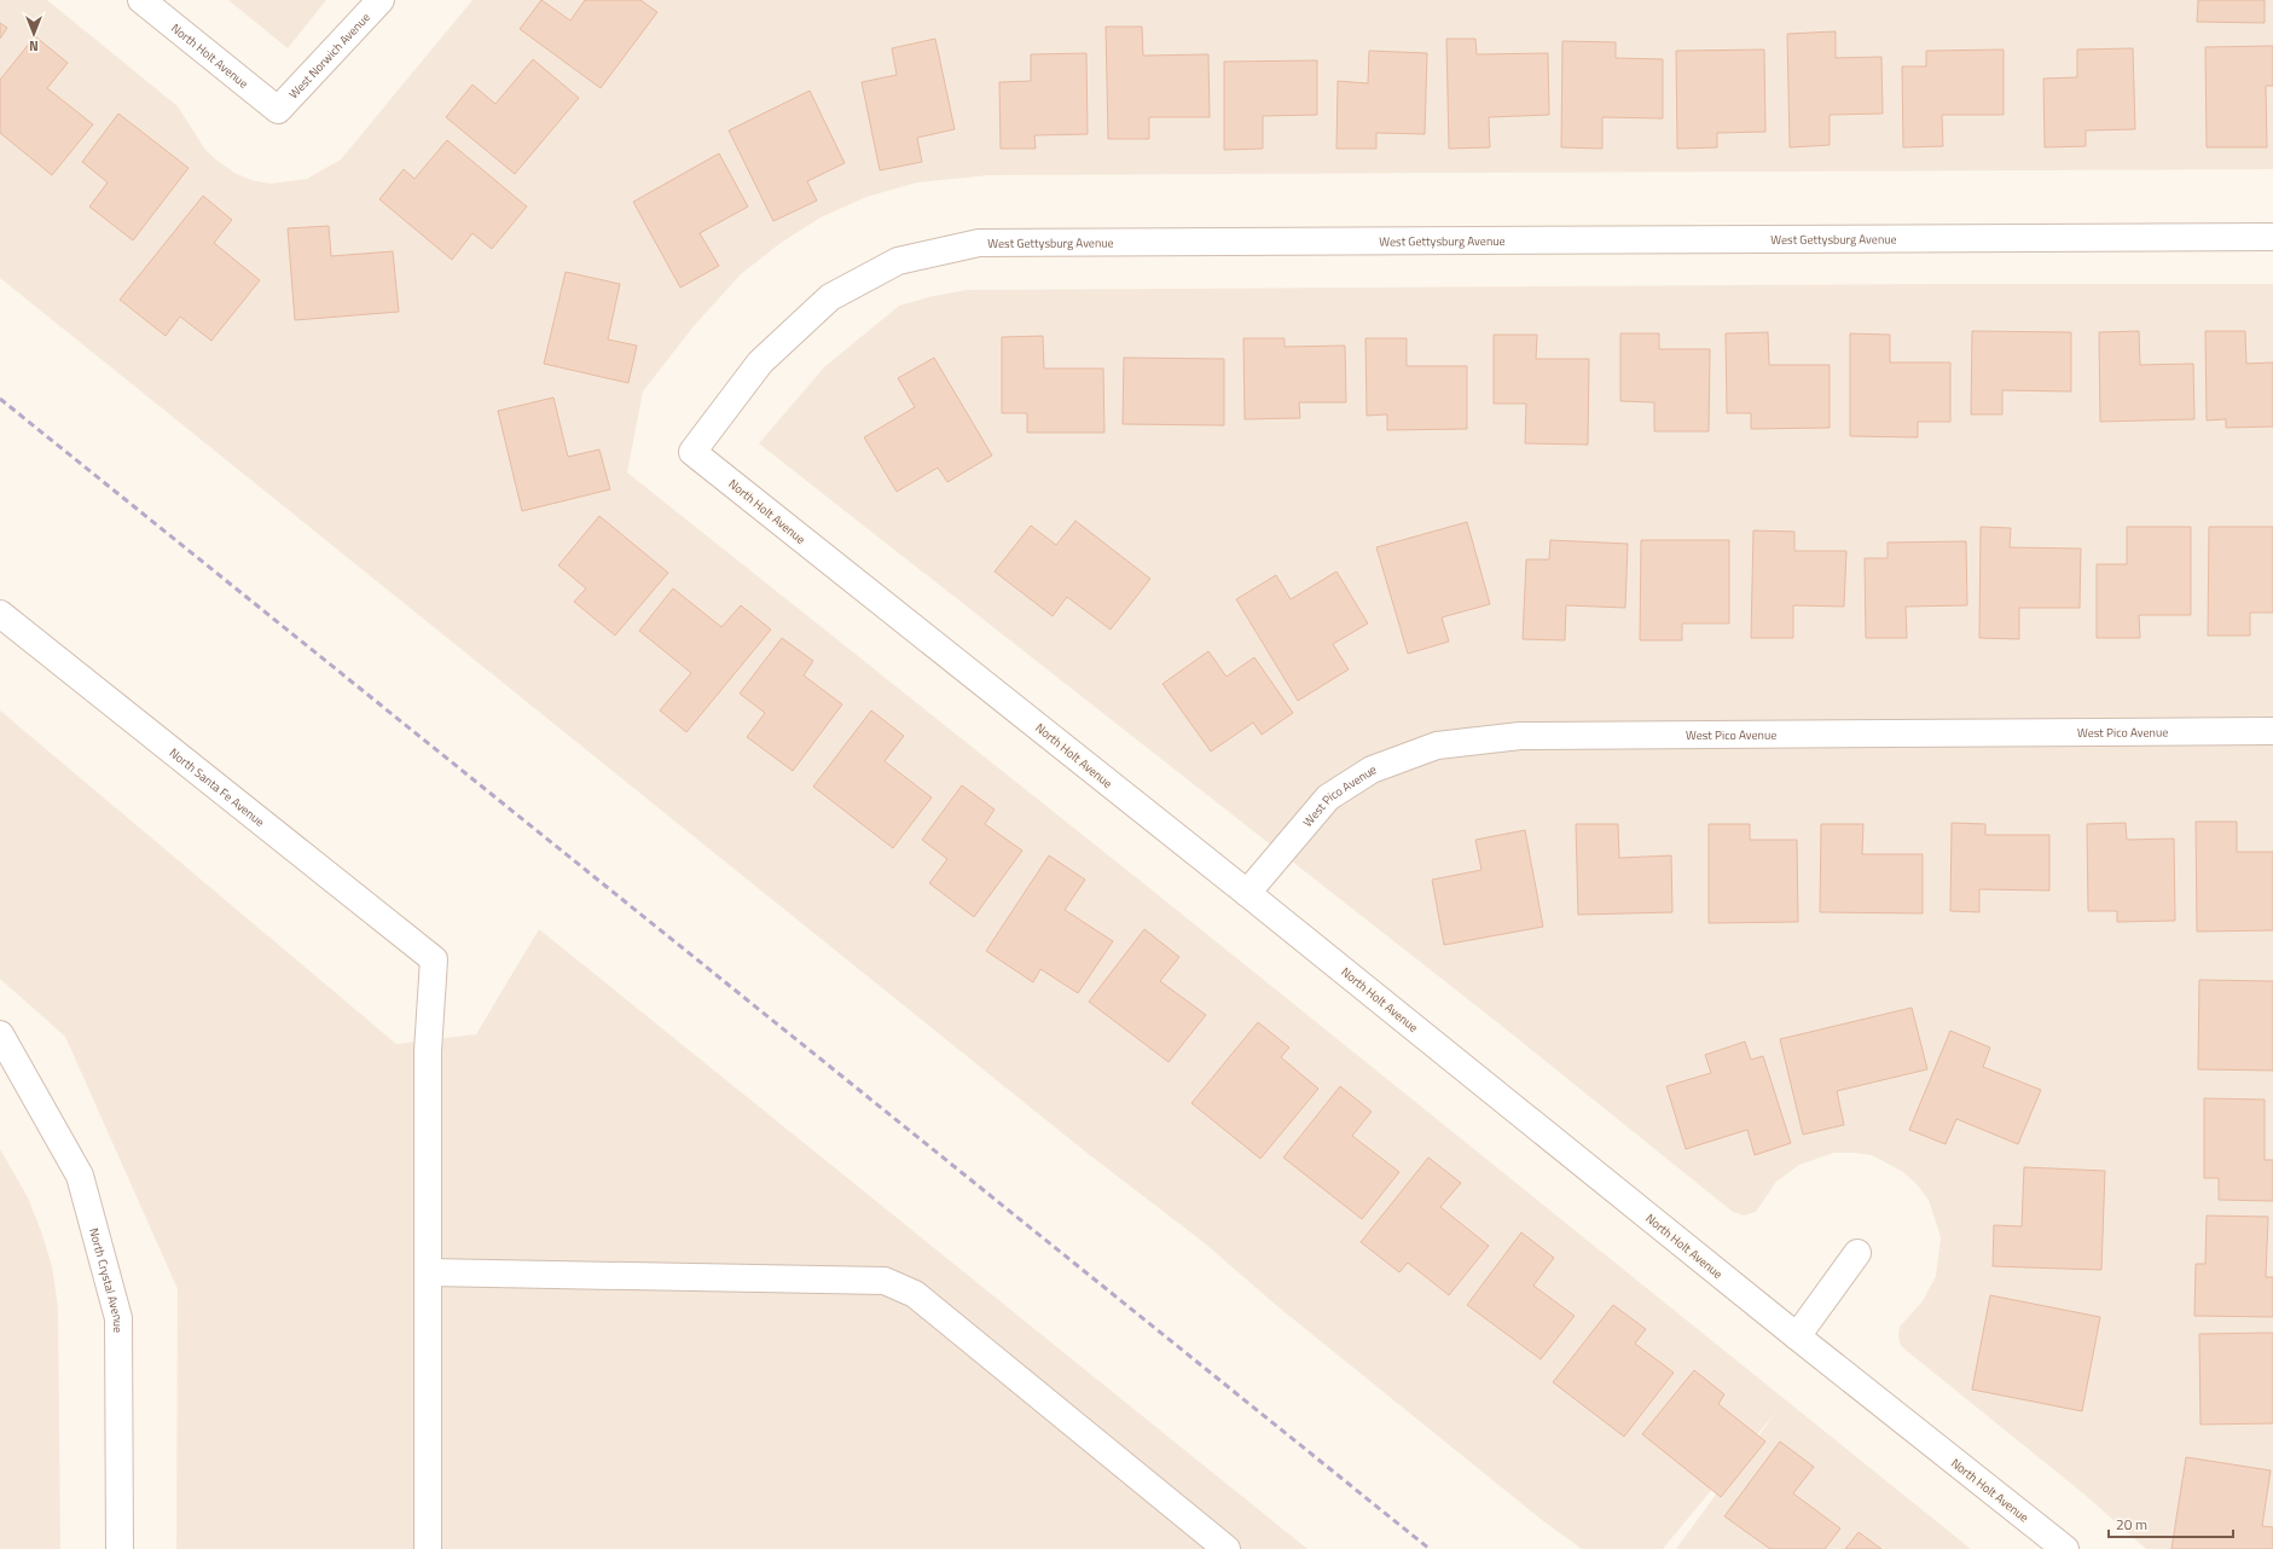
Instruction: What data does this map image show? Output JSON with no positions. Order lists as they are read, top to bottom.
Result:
{
  "streets": {
    "street": [
      "North Holt Avenue",
      "West Norwich Avenue",
      "West Gettysburg Avenue",
      "West Pico Avenue",
      "North Santa Fe Avenue",
      "North Crystal Avenue"
    ]
  },
  "crossings": [
    ["North Holt Avenue", "West Norwich Avenue"],
    ["North Holt Avenue", "West Gettysburg Avenue"],
    ["North Holt Avenue", "West Pico Avenue"]
  ],
  "scale_bar": "20 m",
  "north": "bottom"
}
